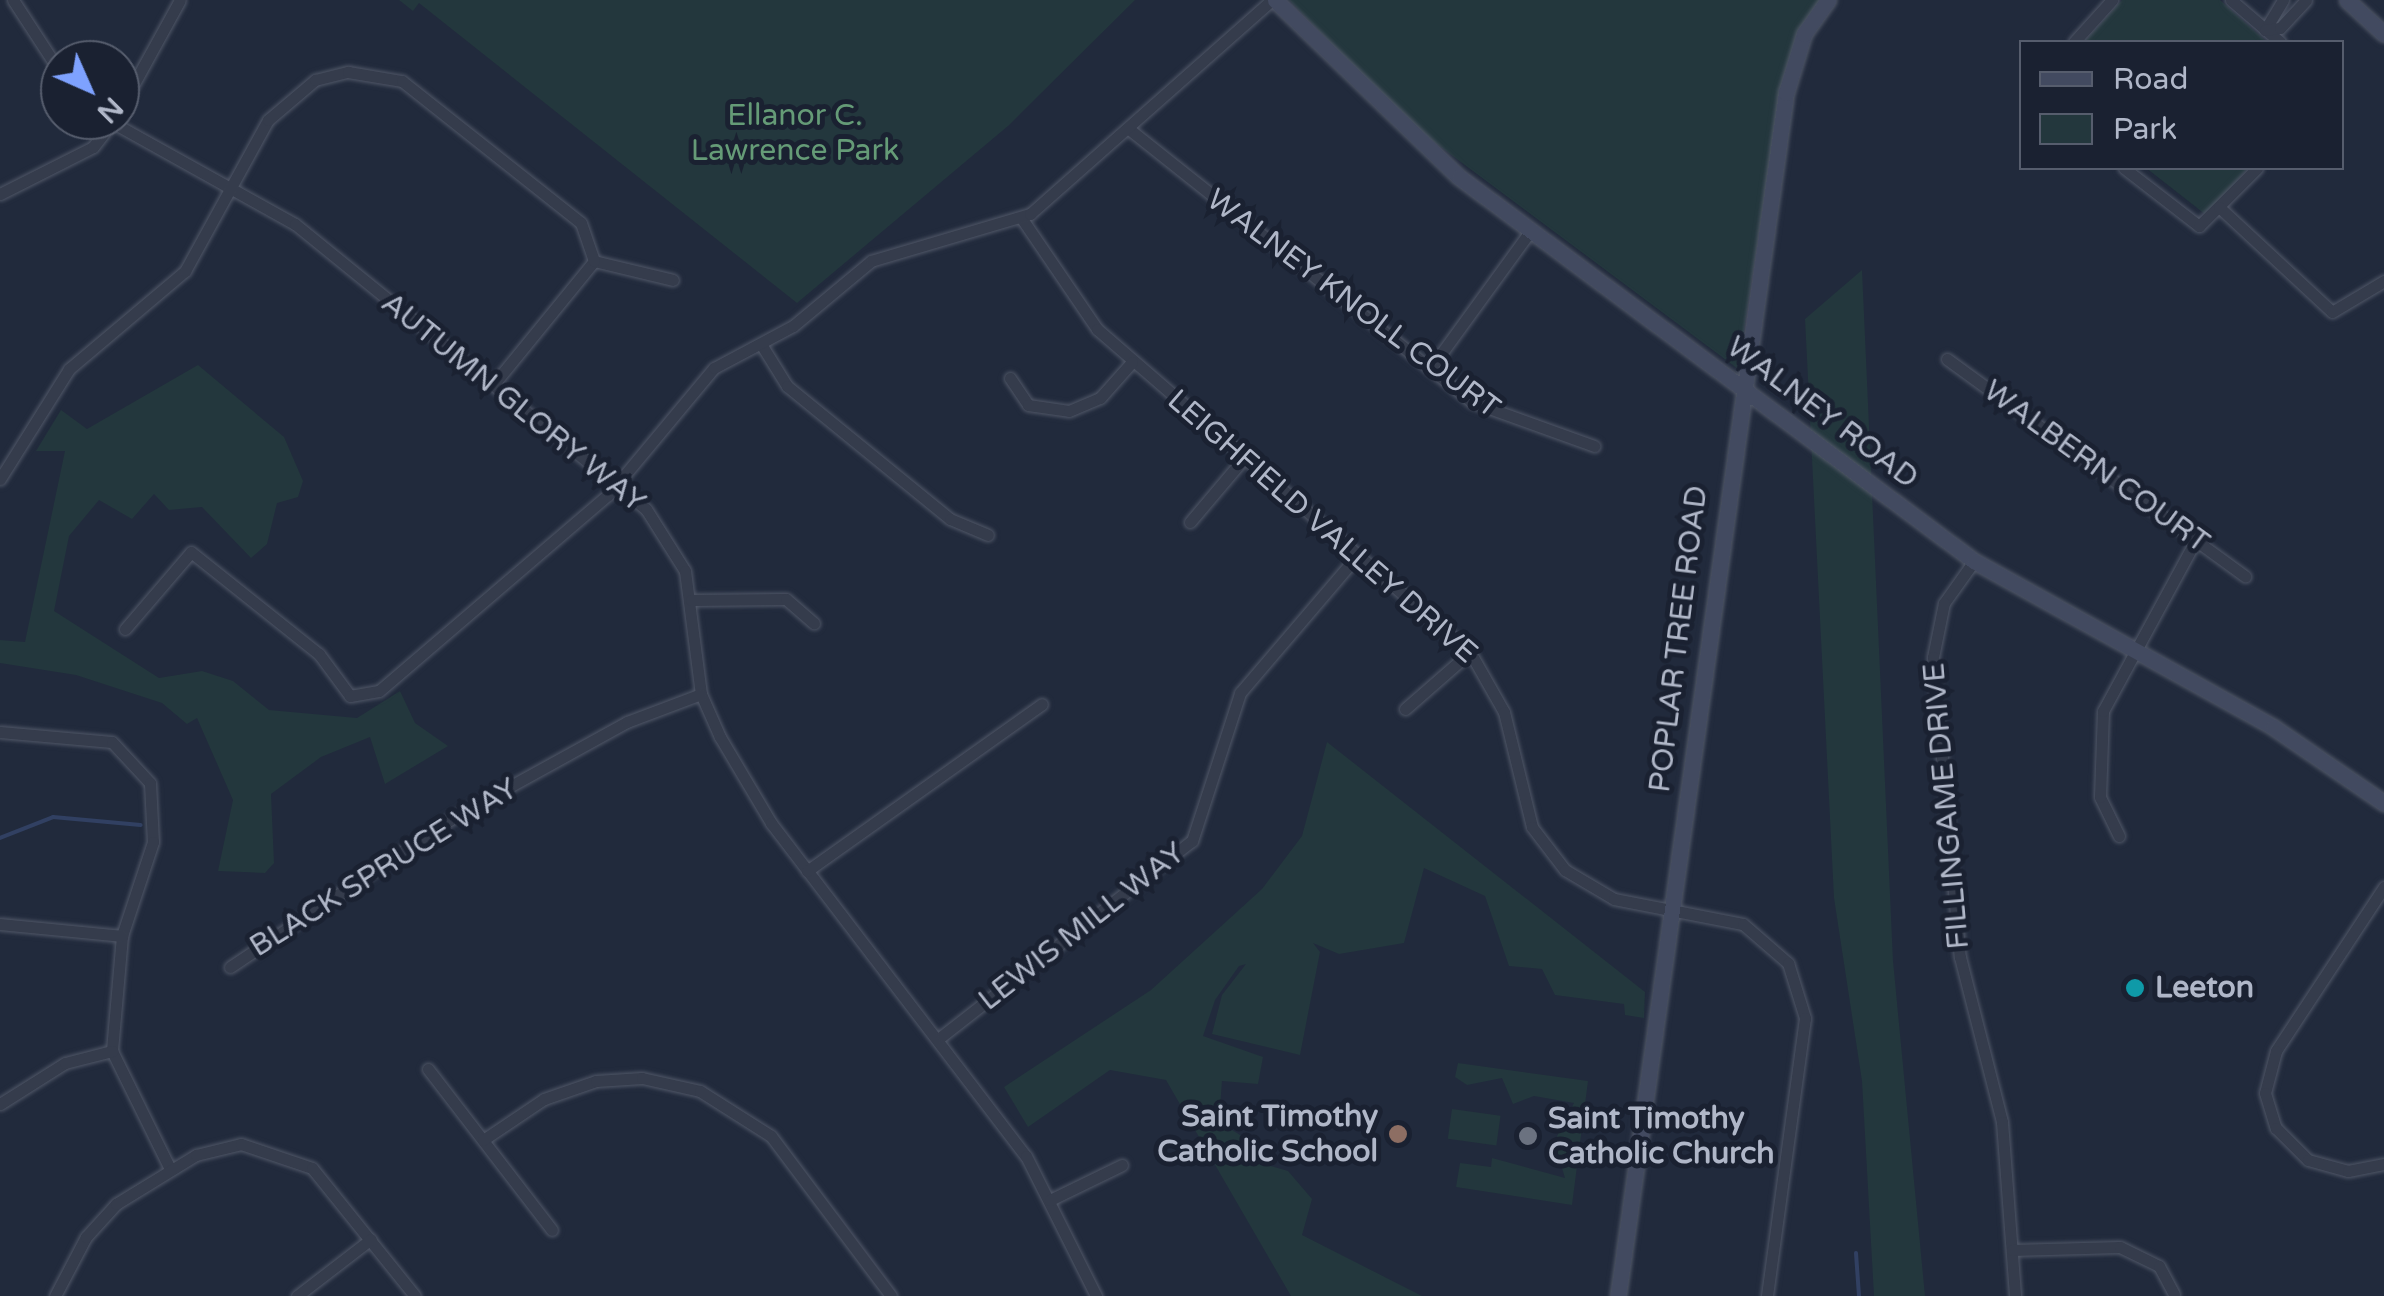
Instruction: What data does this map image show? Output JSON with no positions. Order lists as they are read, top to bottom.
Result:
{
  "streets": {
    "main road": ["WALNEY ROAD", "POPLAR TREE ROAD"],
    "street": [
      "WALNEY KNOLL COURT",
      "AUTUMN GLORY WAY",
      "WALBERN COURT",
      "LEIGHFIELD VALLEY DRIVE",
      "FILLINGAME DRIVE",
      "BLACK SPRUCE WAY",
      "LEWIS MILL WAY"
    ]
  },
  "crossings": [
    ["AUTUMN GLORY WAY", "BLACK SPRUCE WAY"],
    ["AUTUMN GLORY WAY", "LEWIS MILL WAY"],
    ["WALNEY ROAD", "POPLAR TREE ROAD"],
    ["WALNEY ROAD", "FILLINGAME DRIVE"],
    ["LEIGHFIELD VALLEY DRIVE", "POPLAR TREE ROAD"],
    ["LEIGHFIELD VALLEY DRIVE", "LEWIS MILL WAY"]
  ],
  "parks": ["Ellanor C. Lawrence Park"],
  "places": ["Leeton", "Saint Timothy Catholic School", "Saint Timothy Catholic Church"],
  "legend": ["Road", "Park"],
  "north": "bottom right"
}
